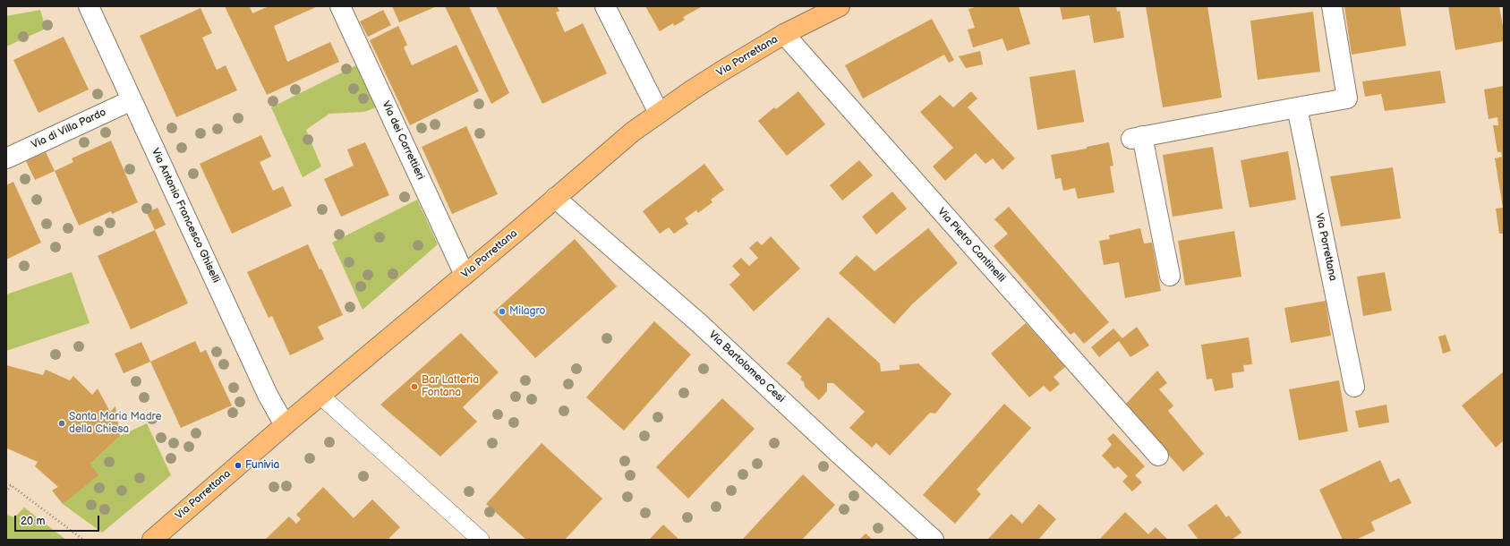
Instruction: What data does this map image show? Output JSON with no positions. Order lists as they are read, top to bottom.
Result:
{
  "streets": {
    "main road": ["Via Porrettana"],
    "street": [
      "Via di Villa Pardo",
      "Via dei Carrettieri",
      "Via Antonio Francesco Ghiselli",
      "Via Pietro Cantinelli",
      "Via Bartolomeo Cesi"
    ]
  },
  "crossings": [
    ["Via Porrettana", "Via dei Carrettieri"],
    ["Via Porrettana", "Via Antonio Francesco Ghiselli"],
    ["Via Porrettana", "Via Pietro Cantinelli"],
    ["Via Porrettana", "Via Bartolomeo Cesi"],
    ["Via di Villa Pardo", "Via Antonio Francesco Ghiselli"]
  ],
  "places": [
    "Milagro",
    "Bar Latteria Fontana",
    "Santa Maria Madre della Chiesa",
    "Funivia"
  ],
  "scale_bar": "20 m"
}
